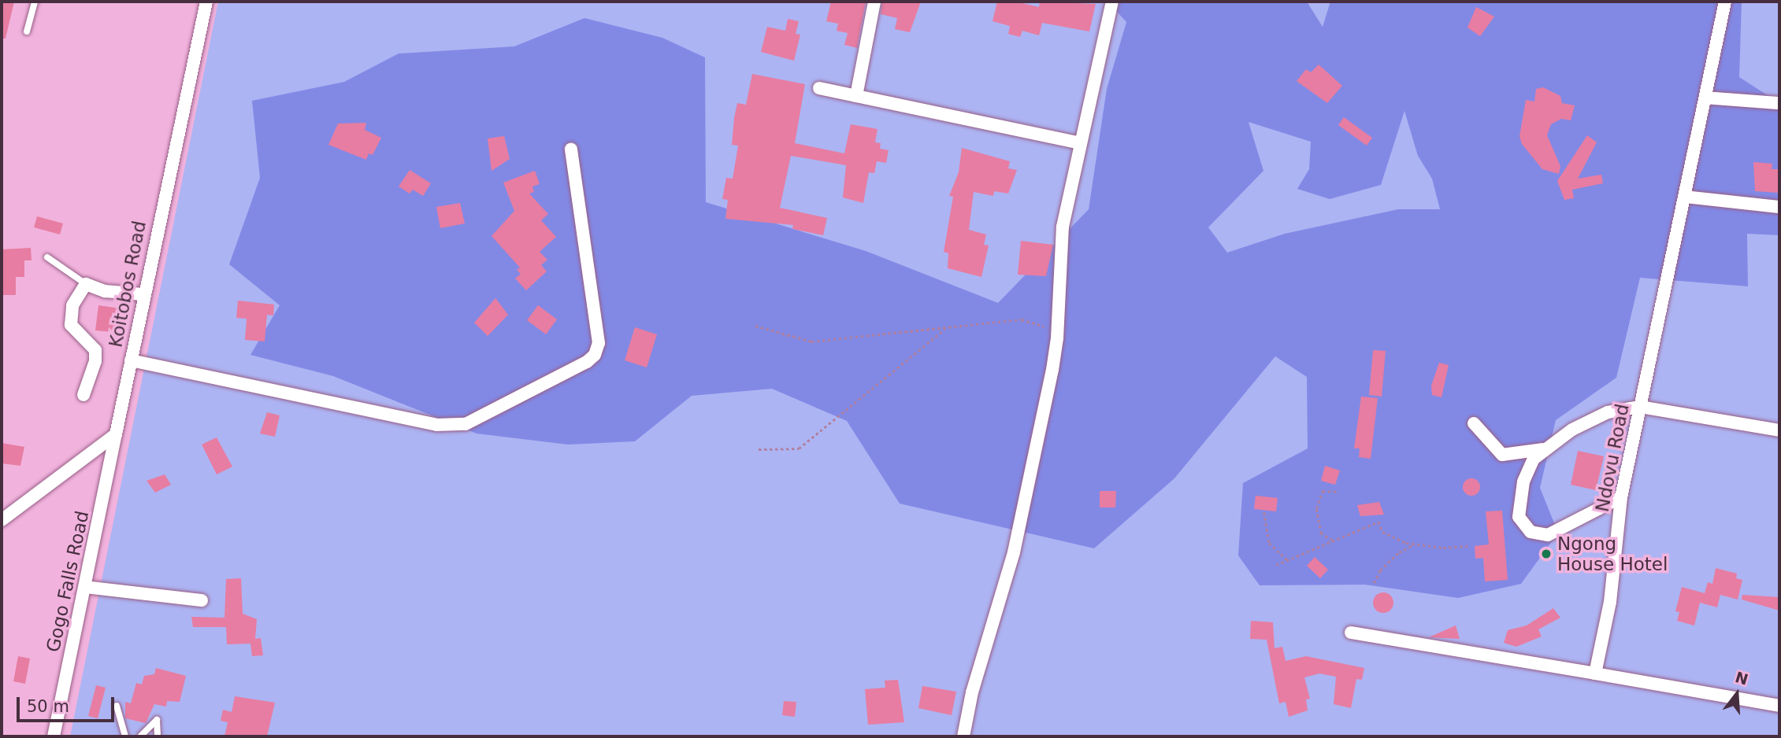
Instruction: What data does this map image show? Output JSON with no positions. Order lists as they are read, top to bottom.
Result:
{
  "streets": {
    "street": ["Koitobos Road", "Ndovu Road", "Gogo Falls Road"]
  },
  "crossings": [
    ["Koitobos Road", "Gogo Falls Road"]
  ],
  "places": ["Ngong House Hotel"],
  "scale_bar": "50 m",
  "north": "top"
}
